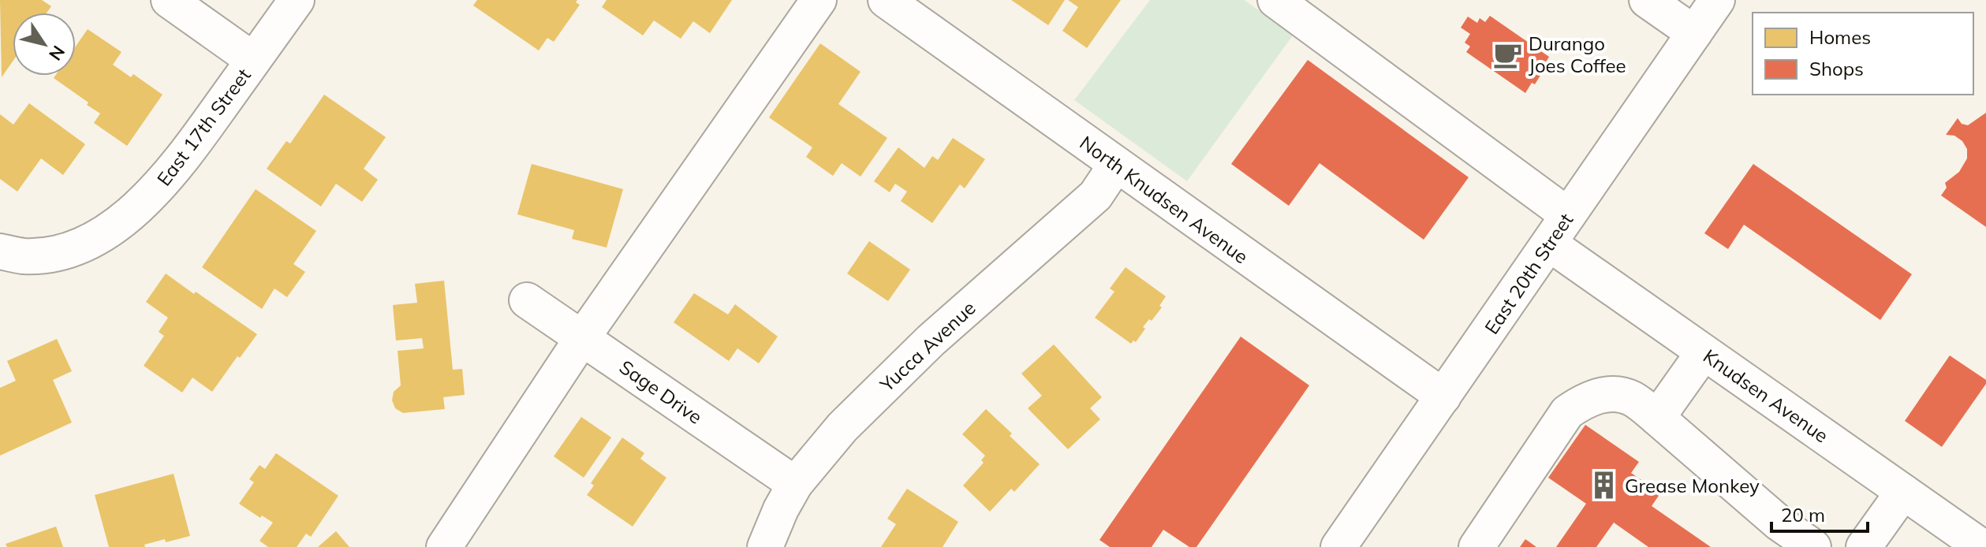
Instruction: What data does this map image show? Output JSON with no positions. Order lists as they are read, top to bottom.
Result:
{
  "streets": {
    "street": [
      "East 17th Street",
      "North Knudsen Avenue",
      "East 20th Street",
      "Yucca Avenue",
      "Sage Drive",
      "Knudsen Avenue"
    ]
  },
  "crossings": [
    ["North Knudsen Avenue", "East 20th Street"],
    ["North Knudsen Avenue", "Yucca Avenue"],
    ["East 20th Street", "Knudsen Avenue"],
    ["Yucca Avenue", "Sage Drive"]
  ],
  "places": {
    "cafe": ["Durango Joes Coffee"],
    "building": ["Grease Monkey"]
  },
  "legend": ["Homes", "Shops"],
  "scale_bar": "20 m",
  "north": "bottom right"
}
